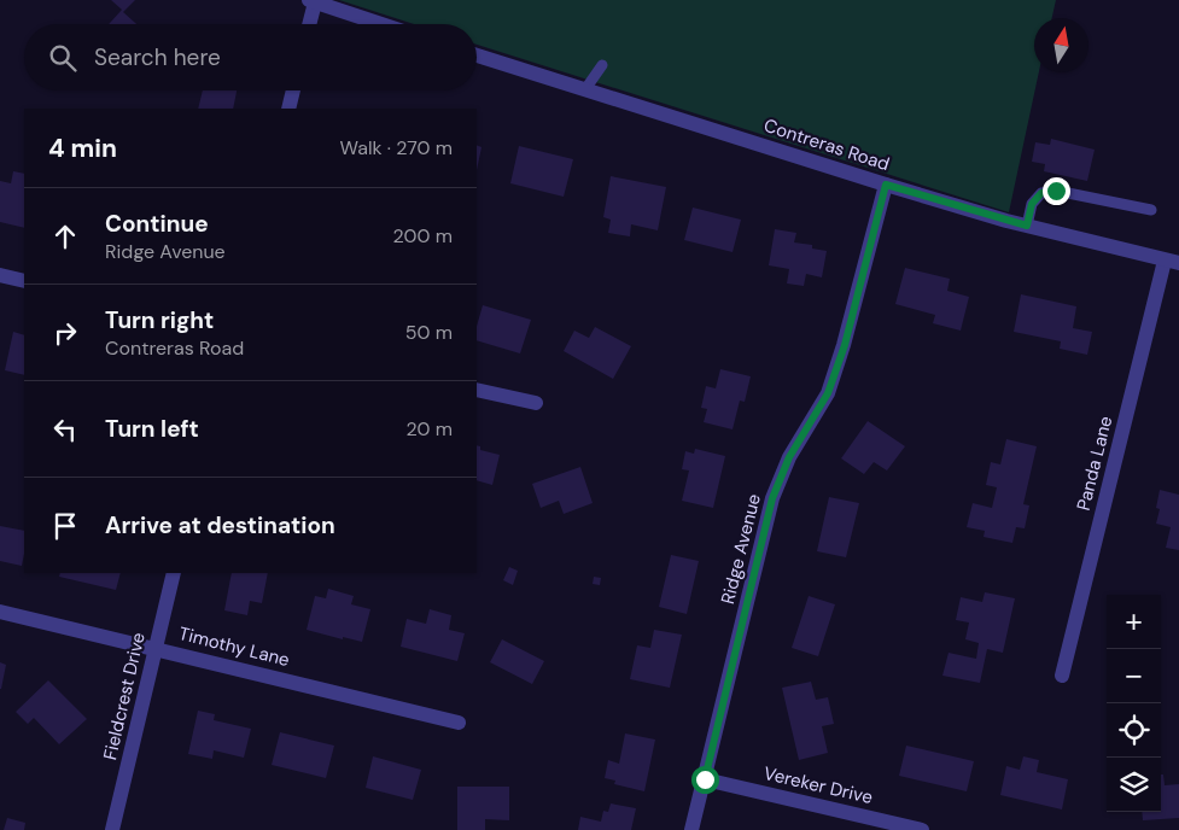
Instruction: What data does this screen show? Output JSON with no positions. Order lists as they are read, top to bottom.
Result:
{
  "streets": {
    "street": [
      "Contreras Road",
      "Panda Lane",
      "Ridge Avenue",
      "Timothy Lane",
      "Fieldcrest Drive",
      "Vereker Drive"
    ]
  },
  "crossings": [
    ["Contreras Road", "Panda Lane"],
    ["Contreras Road", "Ridge Avenue"],
    ["Ridge Avenue", "Vereker Drive"],
    ["Timothy Lane", "Fieldcrest Drive"]
  ],
  "north": "top",
  "page": {
    "search": "Search here",
    "heading": ["4 min", "Walk · 270 m"],
    "list": [
      ["Continue", "Ridge Avenue", "200 m"],
      ["Turn right", "Contreras Road", "50 m"],
      ["Turn left", "20 m"],
      "Arrive at destination"
    ],
    "map_buttons": ["+", "−"]
  }
}
